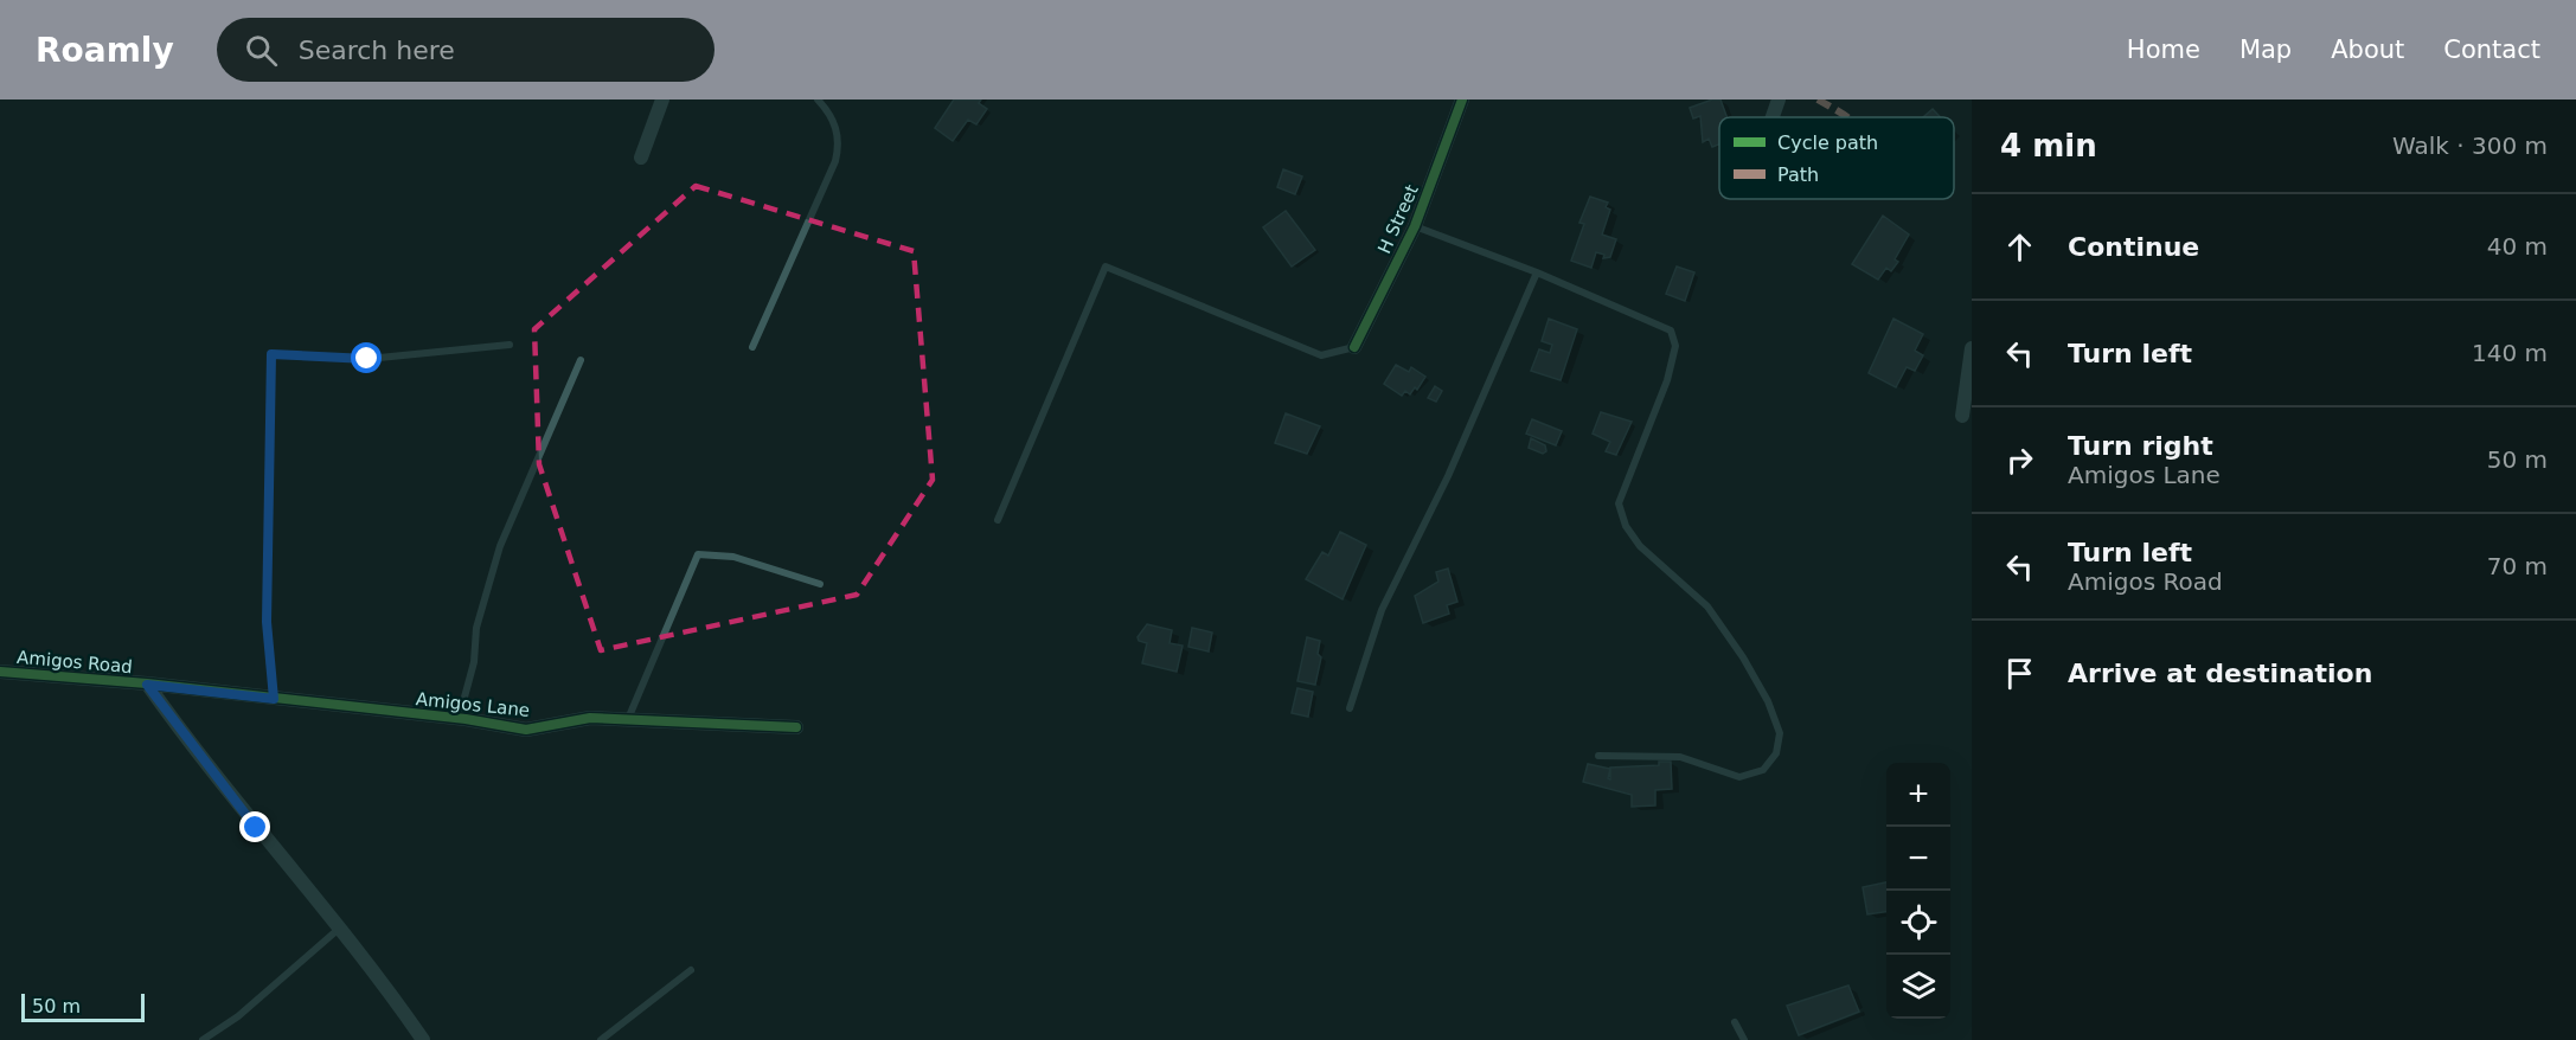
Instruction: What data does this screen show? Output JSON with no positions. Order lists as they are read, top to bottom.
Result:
{
  "streets": {
    "street": ["H Street", "Amigos Road", "Amigos Lane"]
  },
  "crossings": [
    ["Amigos Road", "Amigos Lane"]
  ],
  "legend": ["Cycle path", "Path"],
  "scale_bar": "50 m",
  "page": {
    "header": "Roamly",
    "search": "Search here",
    "nav": [
      "Home",
      "Map",
      "About",
      "Contact"
    ],
    "heading": ["4 min", "Walk · 300 m"],
    "list": [
      ["Continue", "40 m"],
      ["Turn left", "140 m"],
      ["Turn right", "Amigos Lane", "50 m"],
      ["Turn left", "Amigos Road", "70 m"],
      "Arrive at destination"
    ],
    "map_buttons": ["+", "−"],
    "scale": "50 m"
  }
}
